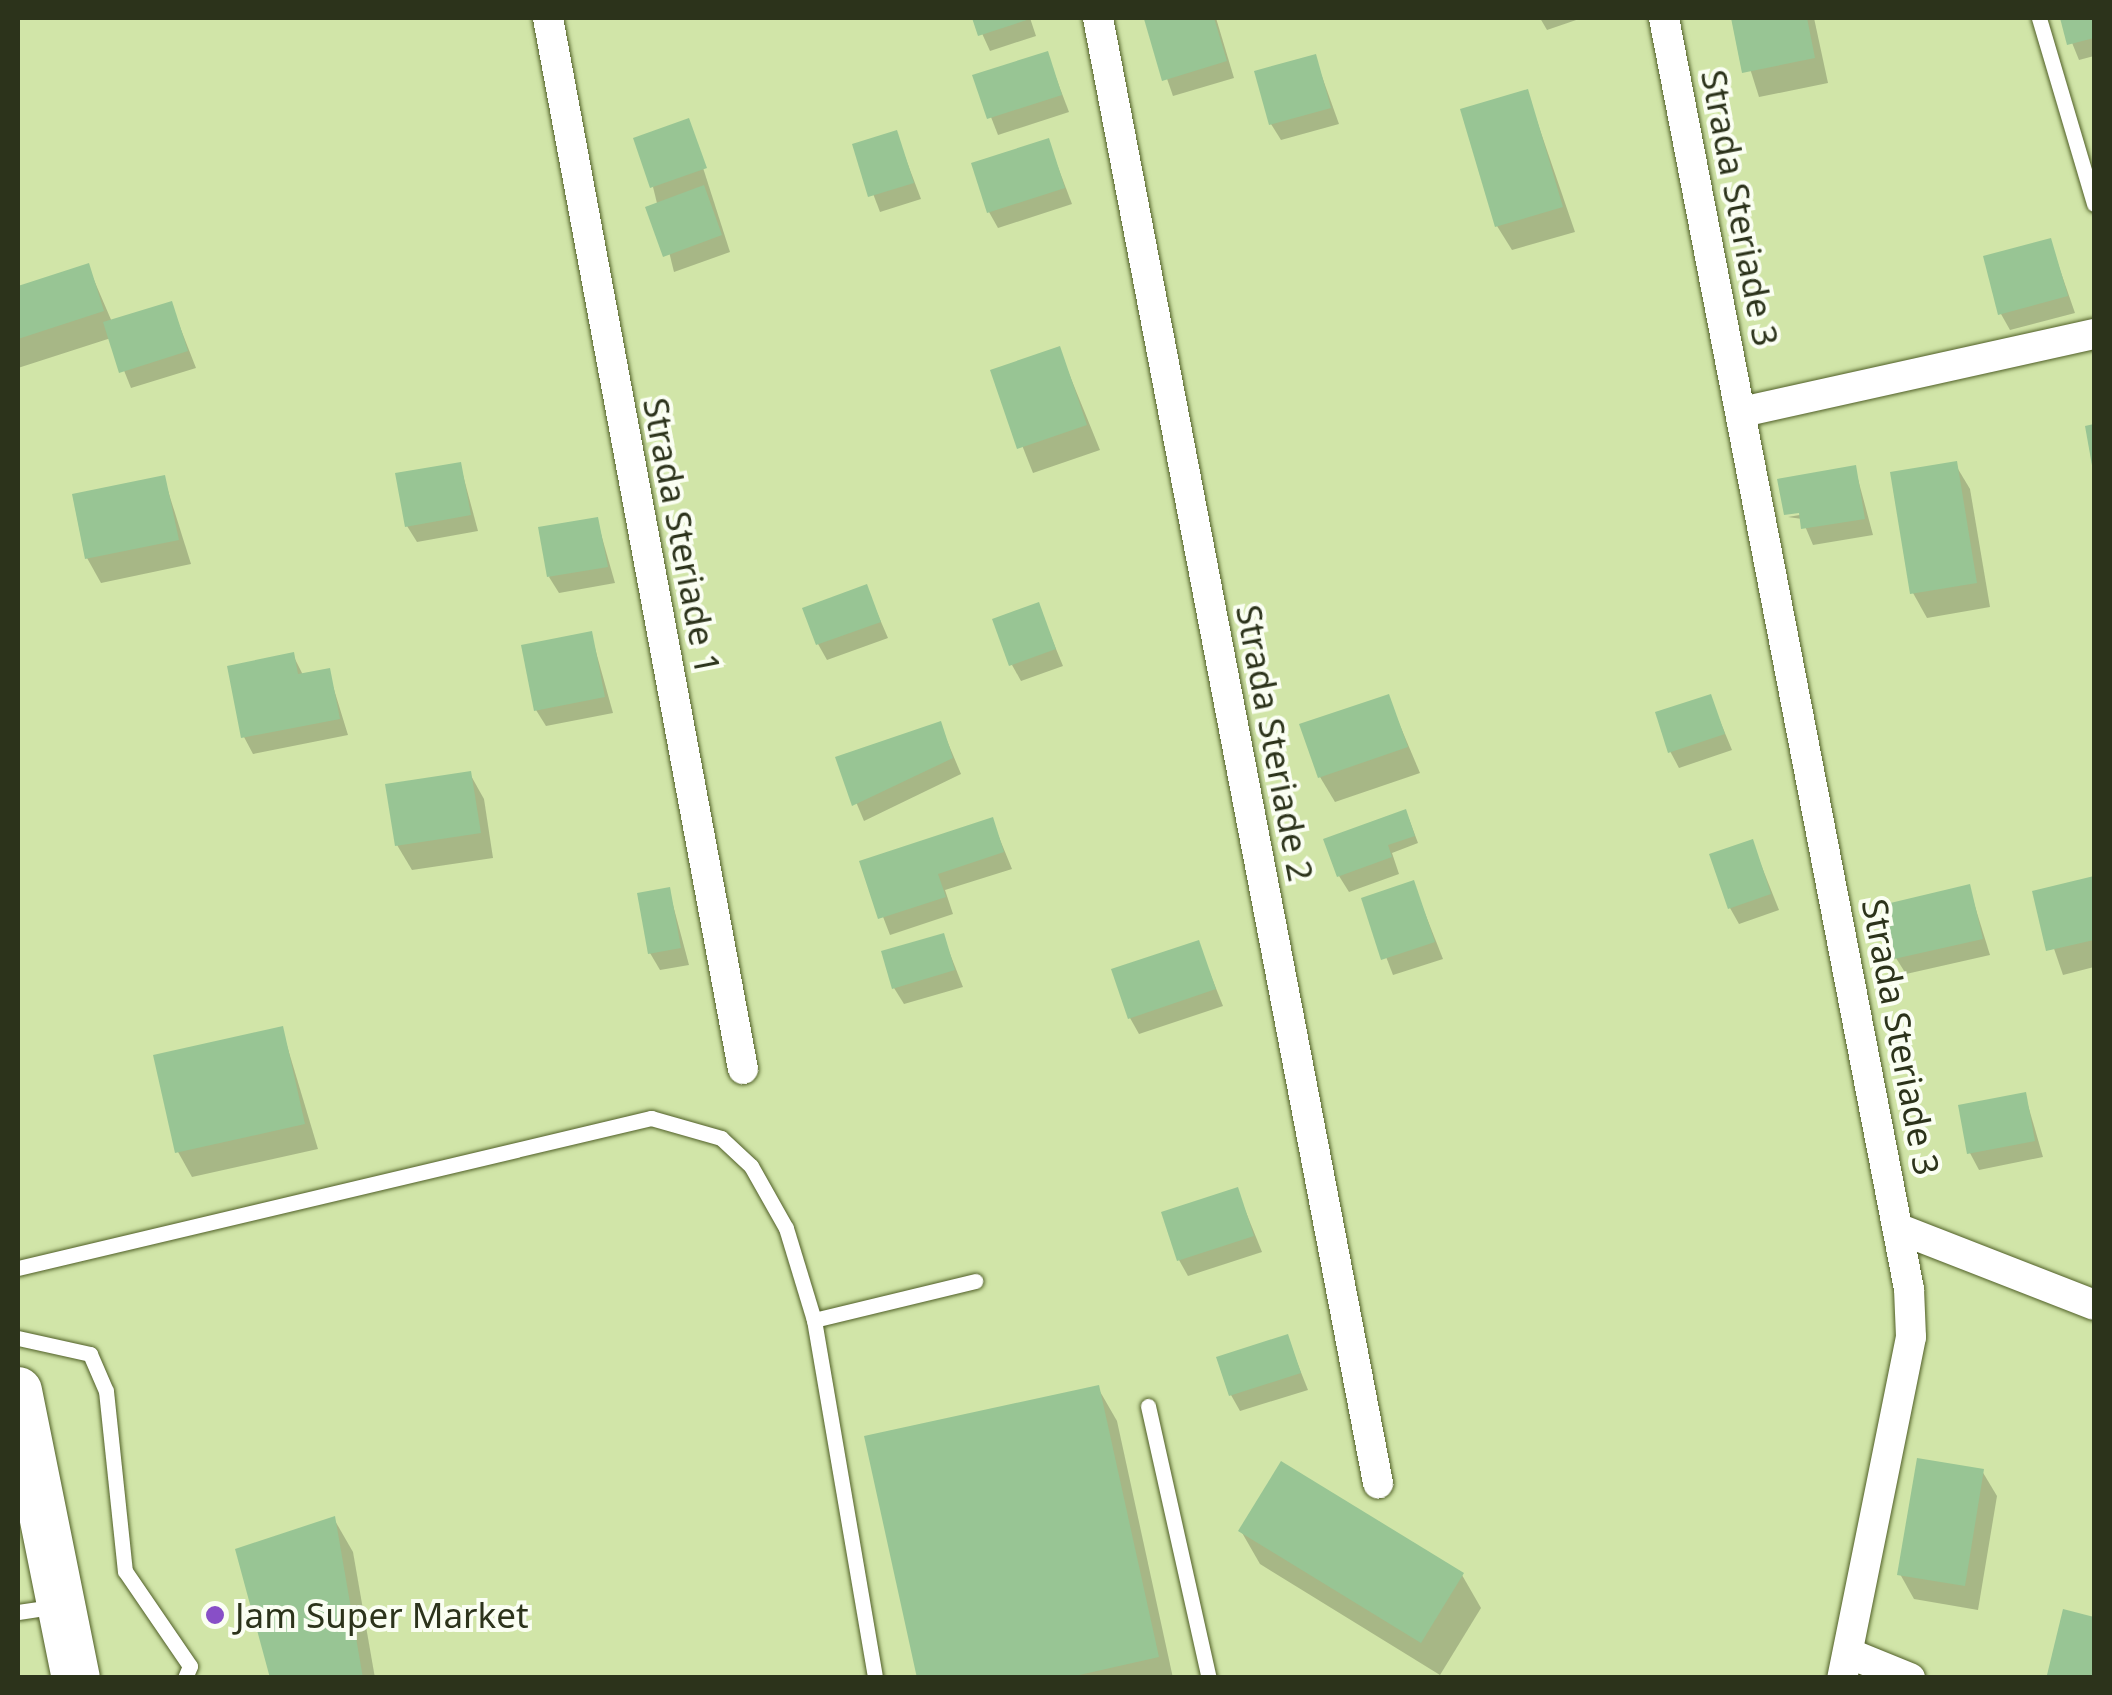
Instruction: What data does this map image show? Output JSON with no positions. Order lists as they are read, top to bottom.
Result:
{
  "streets": {
    "street": ["Strada Steriade 3", "Strada Steriade 1", "Strada Steriade 2"]
  },
  "places": ["Jam Super Market"]
}
